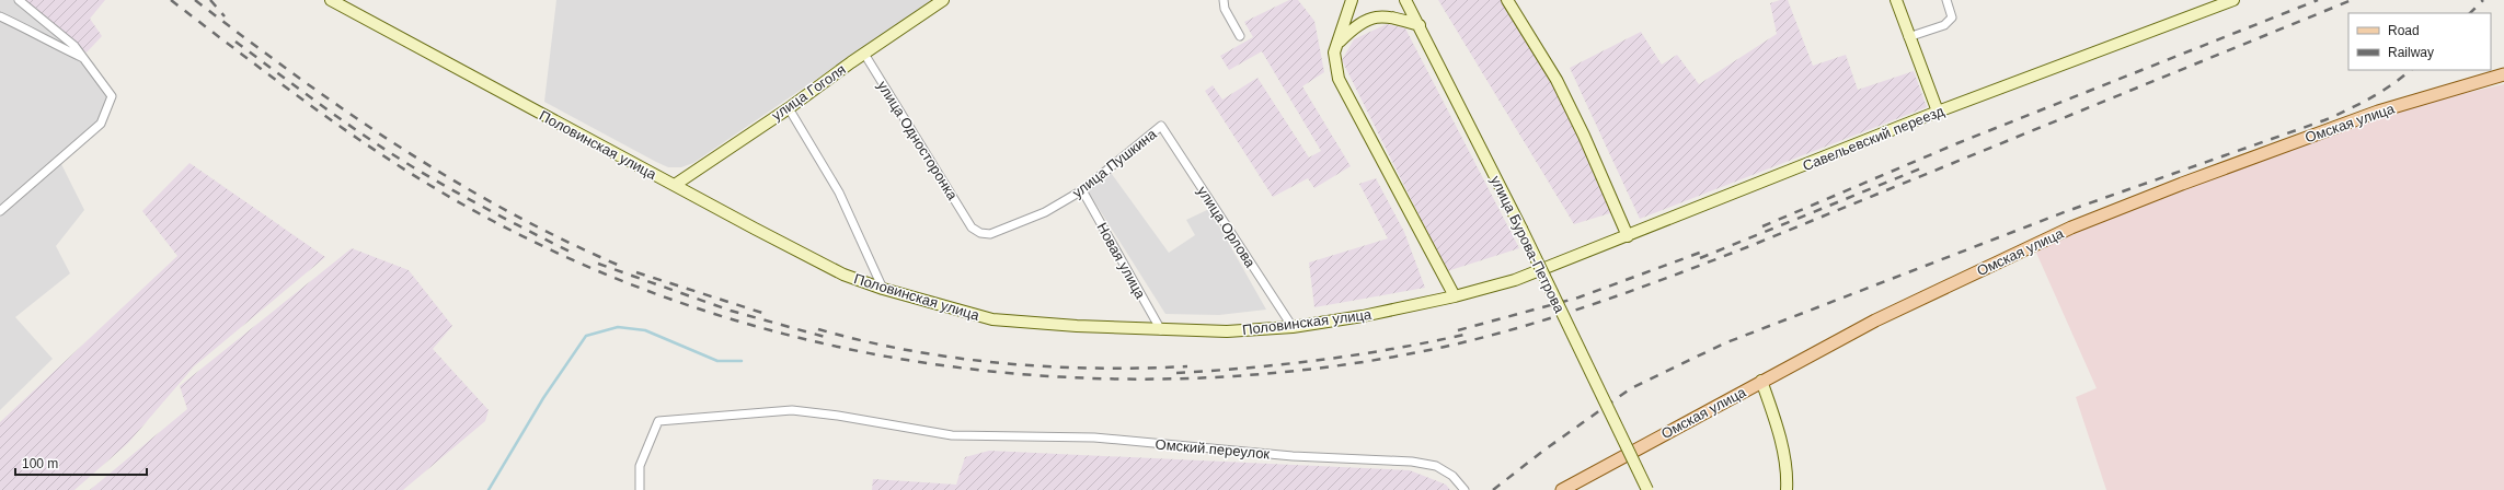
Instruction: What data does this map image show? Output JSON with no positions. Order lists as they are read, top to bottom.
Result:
{
  "streets": {
    "main road": [
      "улица Гоголя",
      "Омская улица",
      "Савельевский переезд",
      "Половинская улица",
      "улица Бурова-Петрова"
    ],
    "street": [
      "улица Односторонка",
      "улица Пушкина",
      "улица Орлова",
      "Новая улица",
      "Омский переулок"
    ]
  },
  "crossings": [
    ["улица Гоголя", "улица Односторонка"],
    ["улица Гоголя", "Половинская улица"],
    ["Савельевский переезд", "Половинская улица"],
    ["улица Односторонка", "улица Пушкина"],
    ["Половинская улица", "улица Орлова"],
    ["Половинская улица", "Новая улица"],
    ["улица Пушкина", "улица Орлова"],
    ["улица Пушкина", "Новая улица"]
  ],
  "legend": ["Road", "Railway"],
  "scale_bar": "100 m"
}
